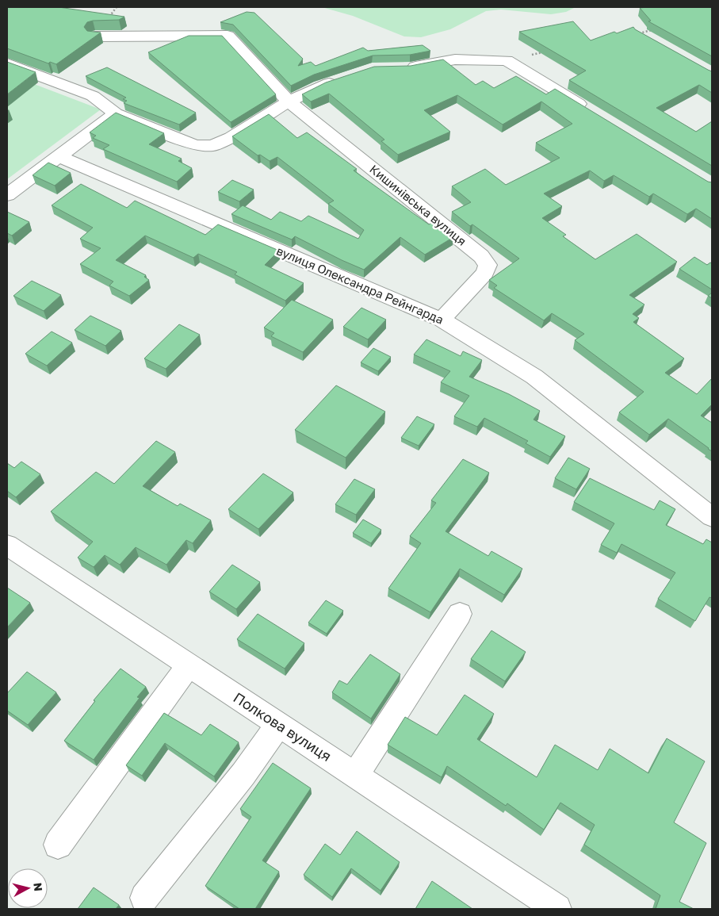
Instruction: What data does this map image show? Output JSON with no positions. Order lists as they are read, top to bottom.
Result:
{
  "streets": {
    "street": ["Кишинівська вулиця", "вулиця Олександра Рейнгарда", "Полкова вулиця"]
  },
  "crossings": [
    ["Кишинівська вулиця", "вулиця Олександра Рейнгарда"]
  ],
  "north": "right"
}
